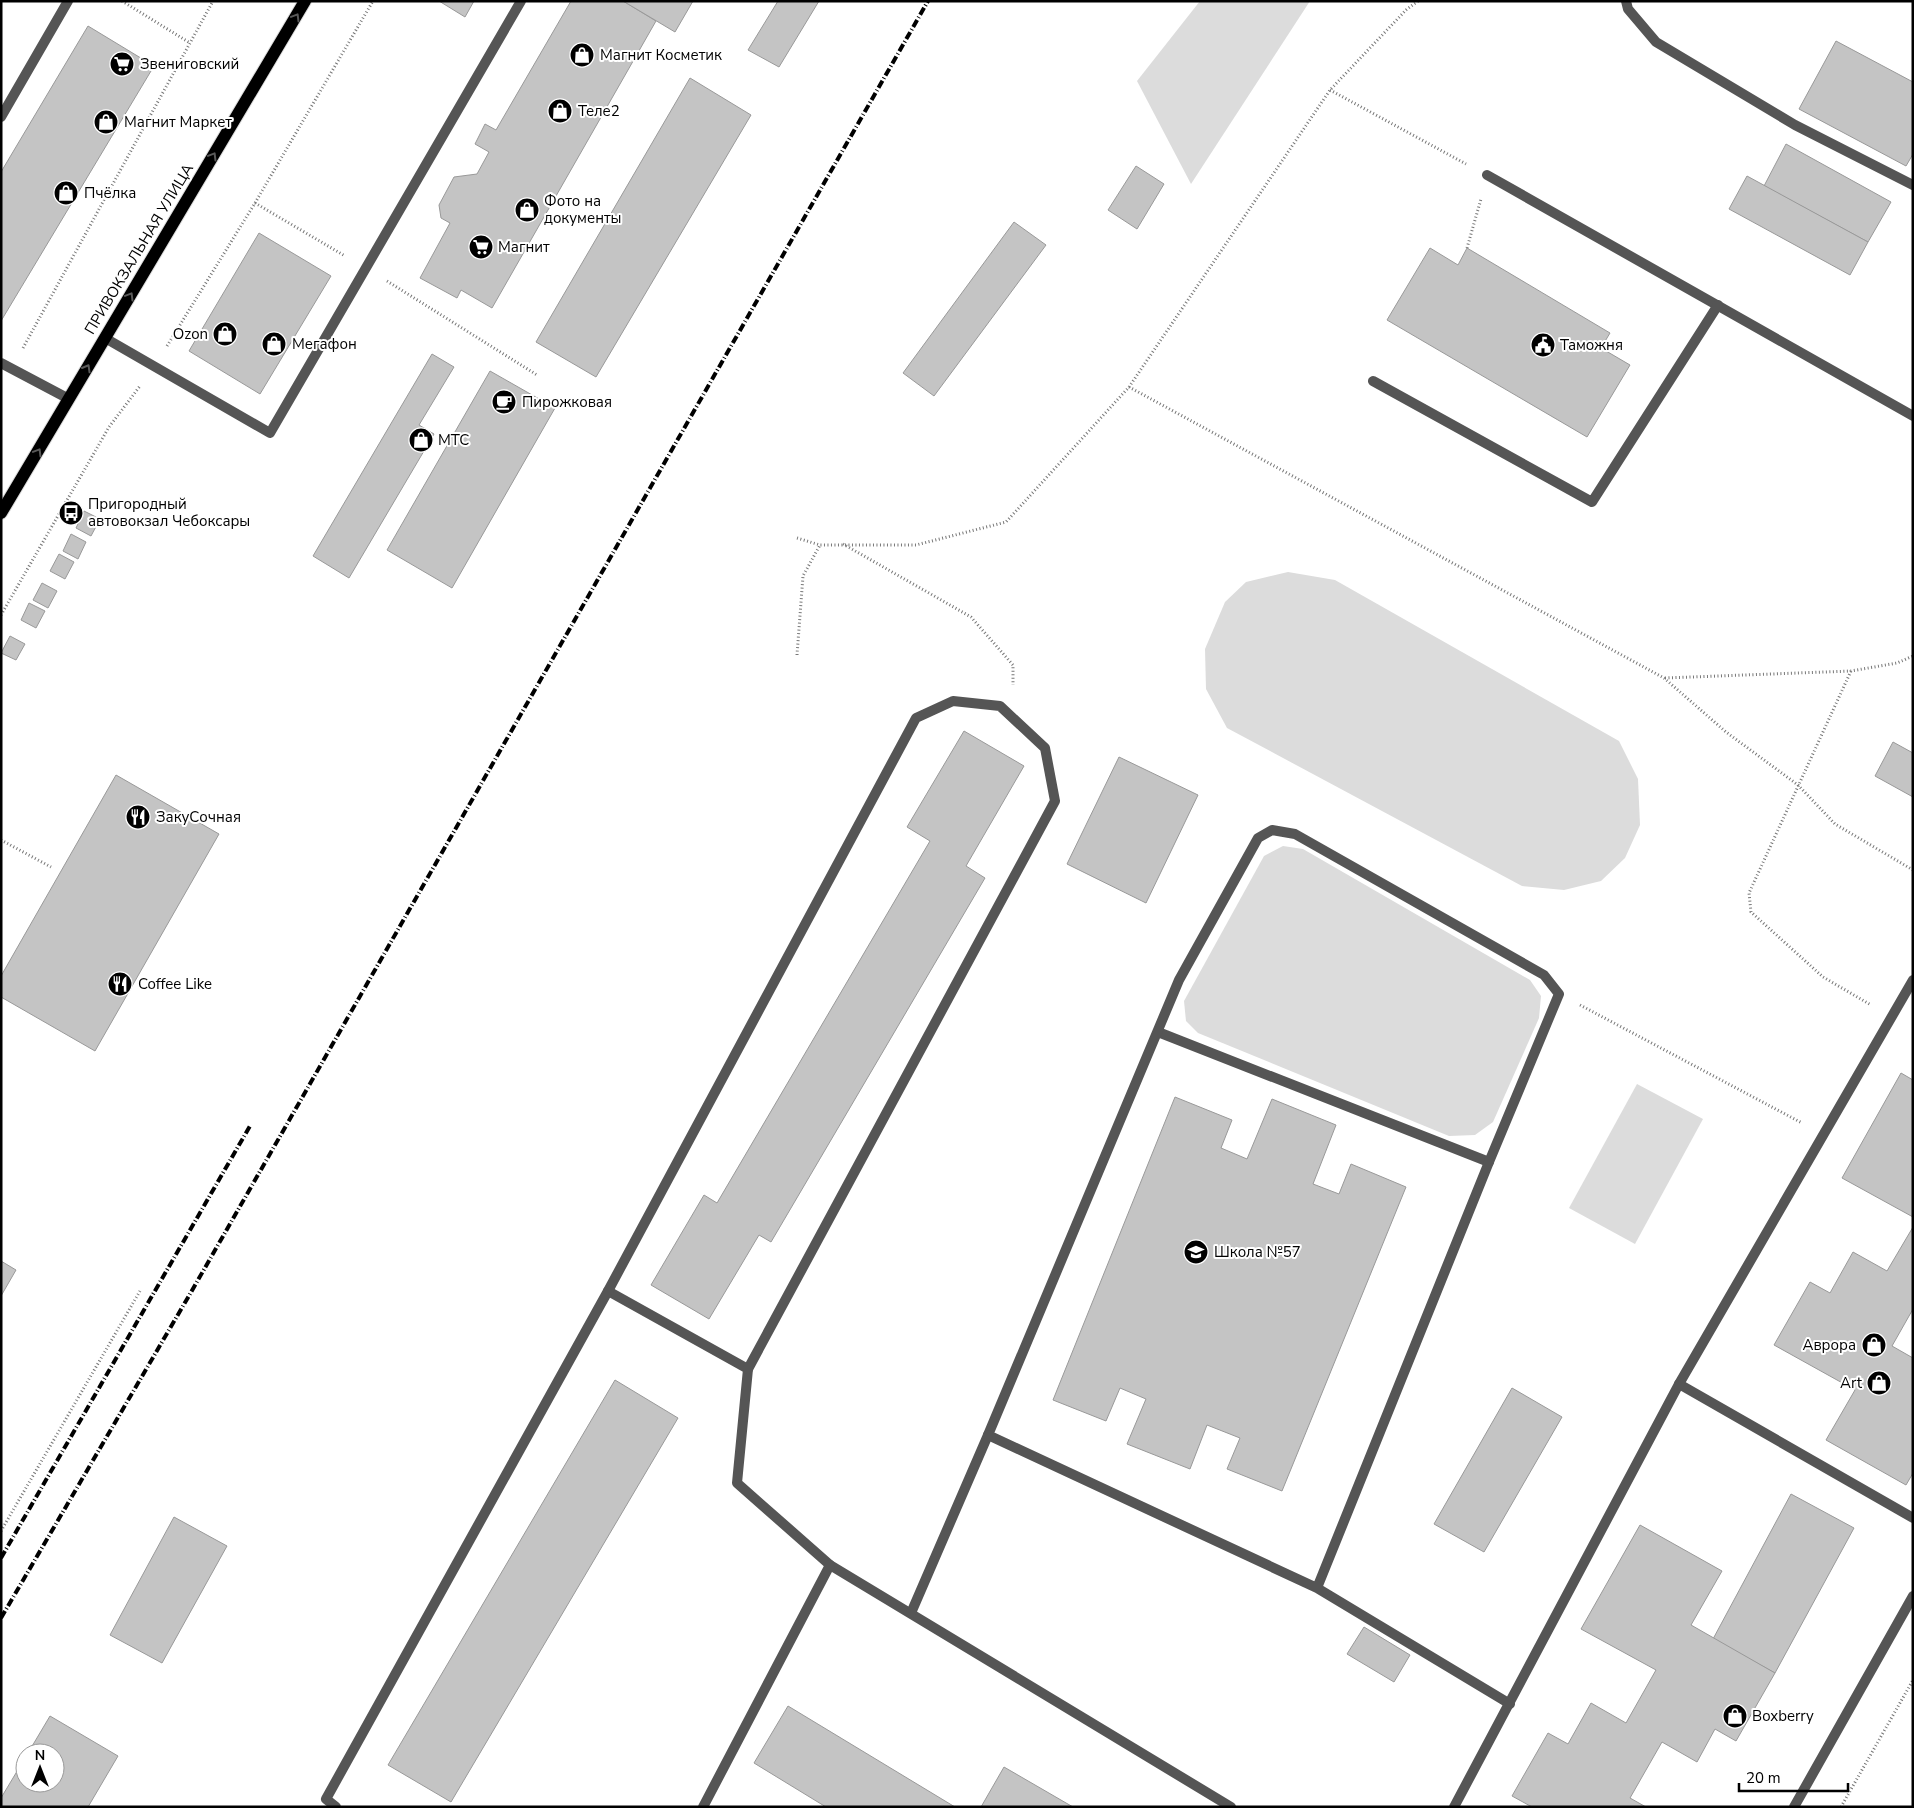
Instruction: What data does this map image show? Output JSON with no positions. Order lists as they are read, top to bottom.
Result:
{
  "streets": {
    "main road": ["ПРИВОКЗАЛЬНАЯ УЛИЦА"]
  },
  "one_way": ["ПРИВОКЗАЛЬНАЯ УЛИЦА"],
  "places": {
    "shop": [
      "Магнит Косметик",
      "Теле2",
      "Магнит Маркет",
      "Пчёлка",
      "Фото на документы",
      "Ozon",
      "Мегафон",
      "МТС",
      "Аврора",
      "Art",
      "Boxberry"
    ],
    "supermarket": ["Звениговский", "Магнит"],
    "public building": ["Таможня"],
    "cafe": ["Пирожковая"],
    "bus stop": ["Пригородный автовокзал Чебоксары"],
    "restaurant": ["ЗакуСочная", "Coffee Like"],
    "school or university": ["Школа №57"]
  },
  "scale_bar": "20 m",
  "north": "top"
}
